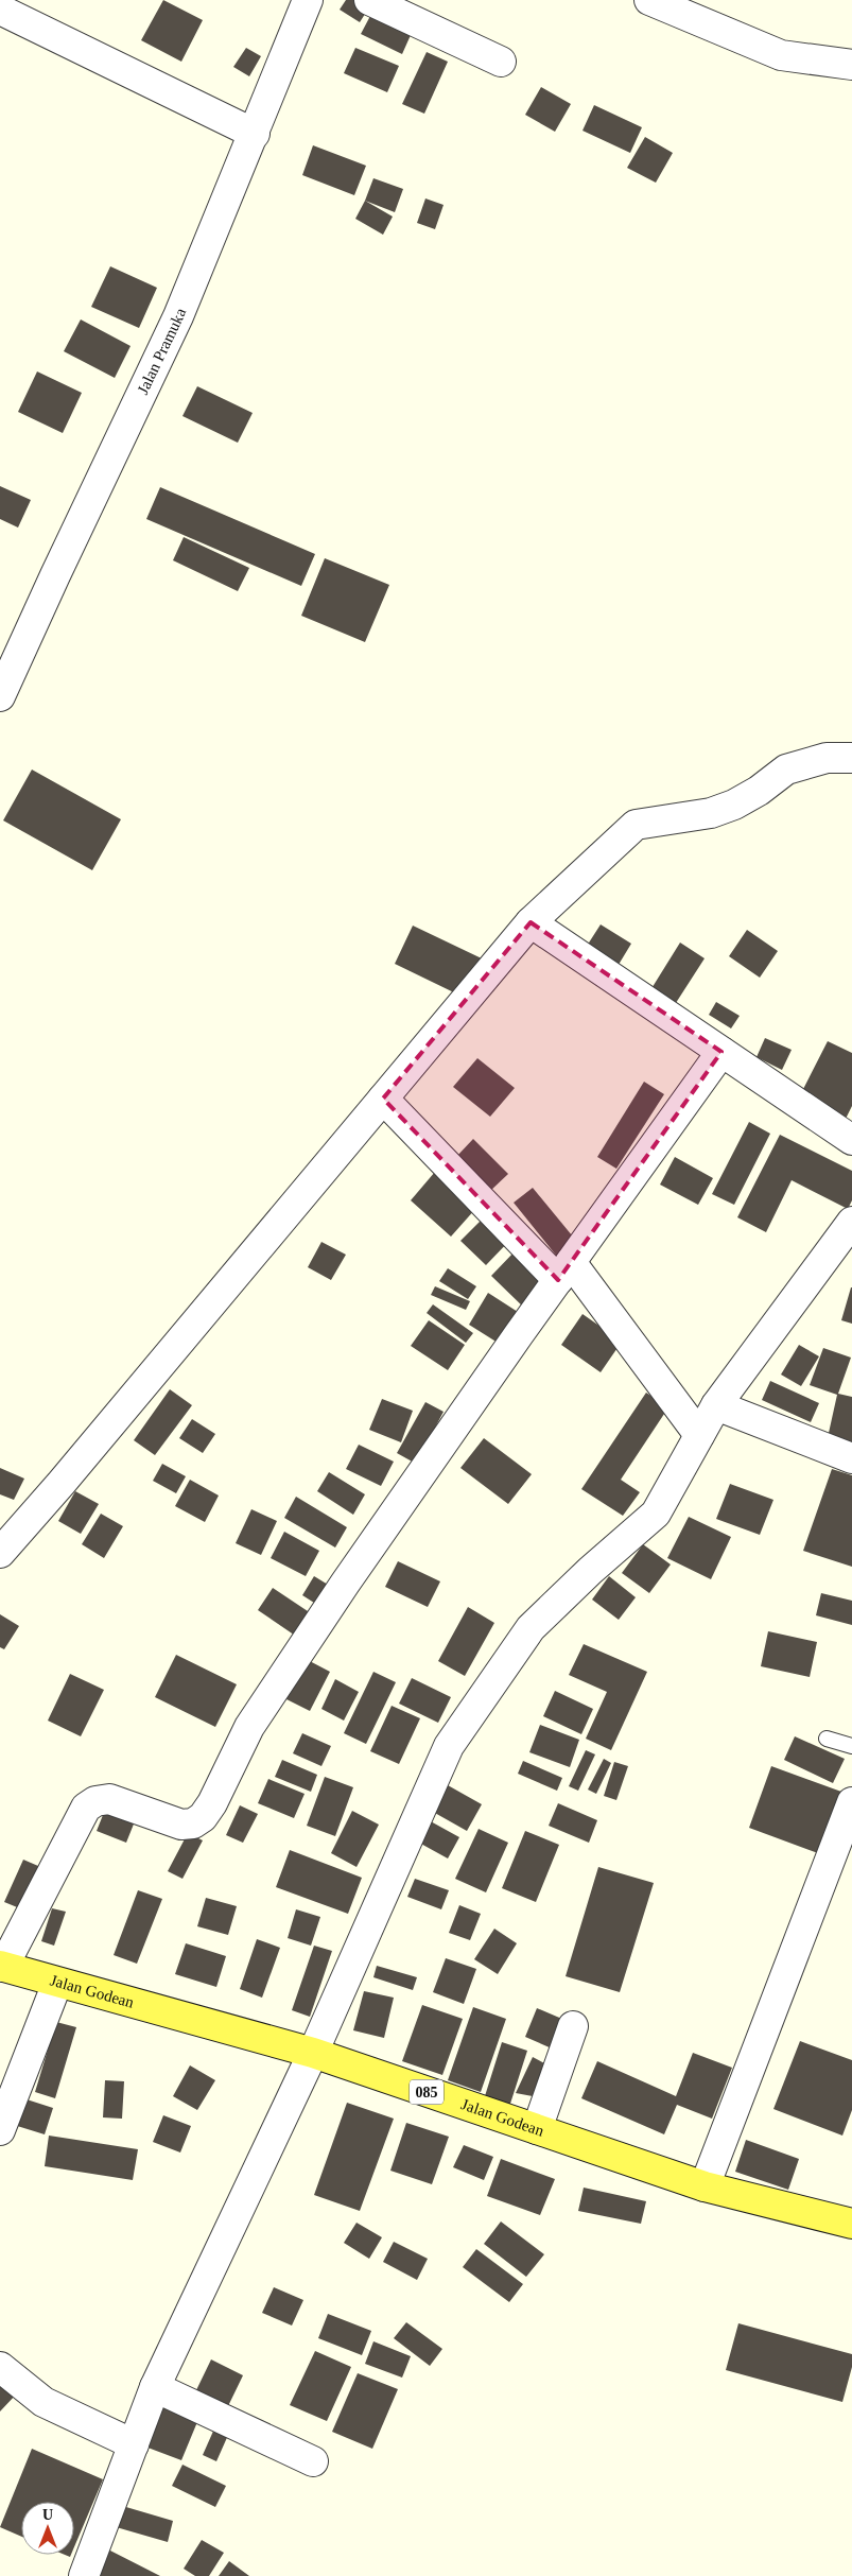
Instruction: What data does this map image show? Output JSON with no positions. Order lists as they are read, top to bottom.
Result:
{
  "streets": {
    "main road": ["Jalan Godean", "085"],
    "street": ["Jalan Pramuka"]
  },
  "north": "top"
}
